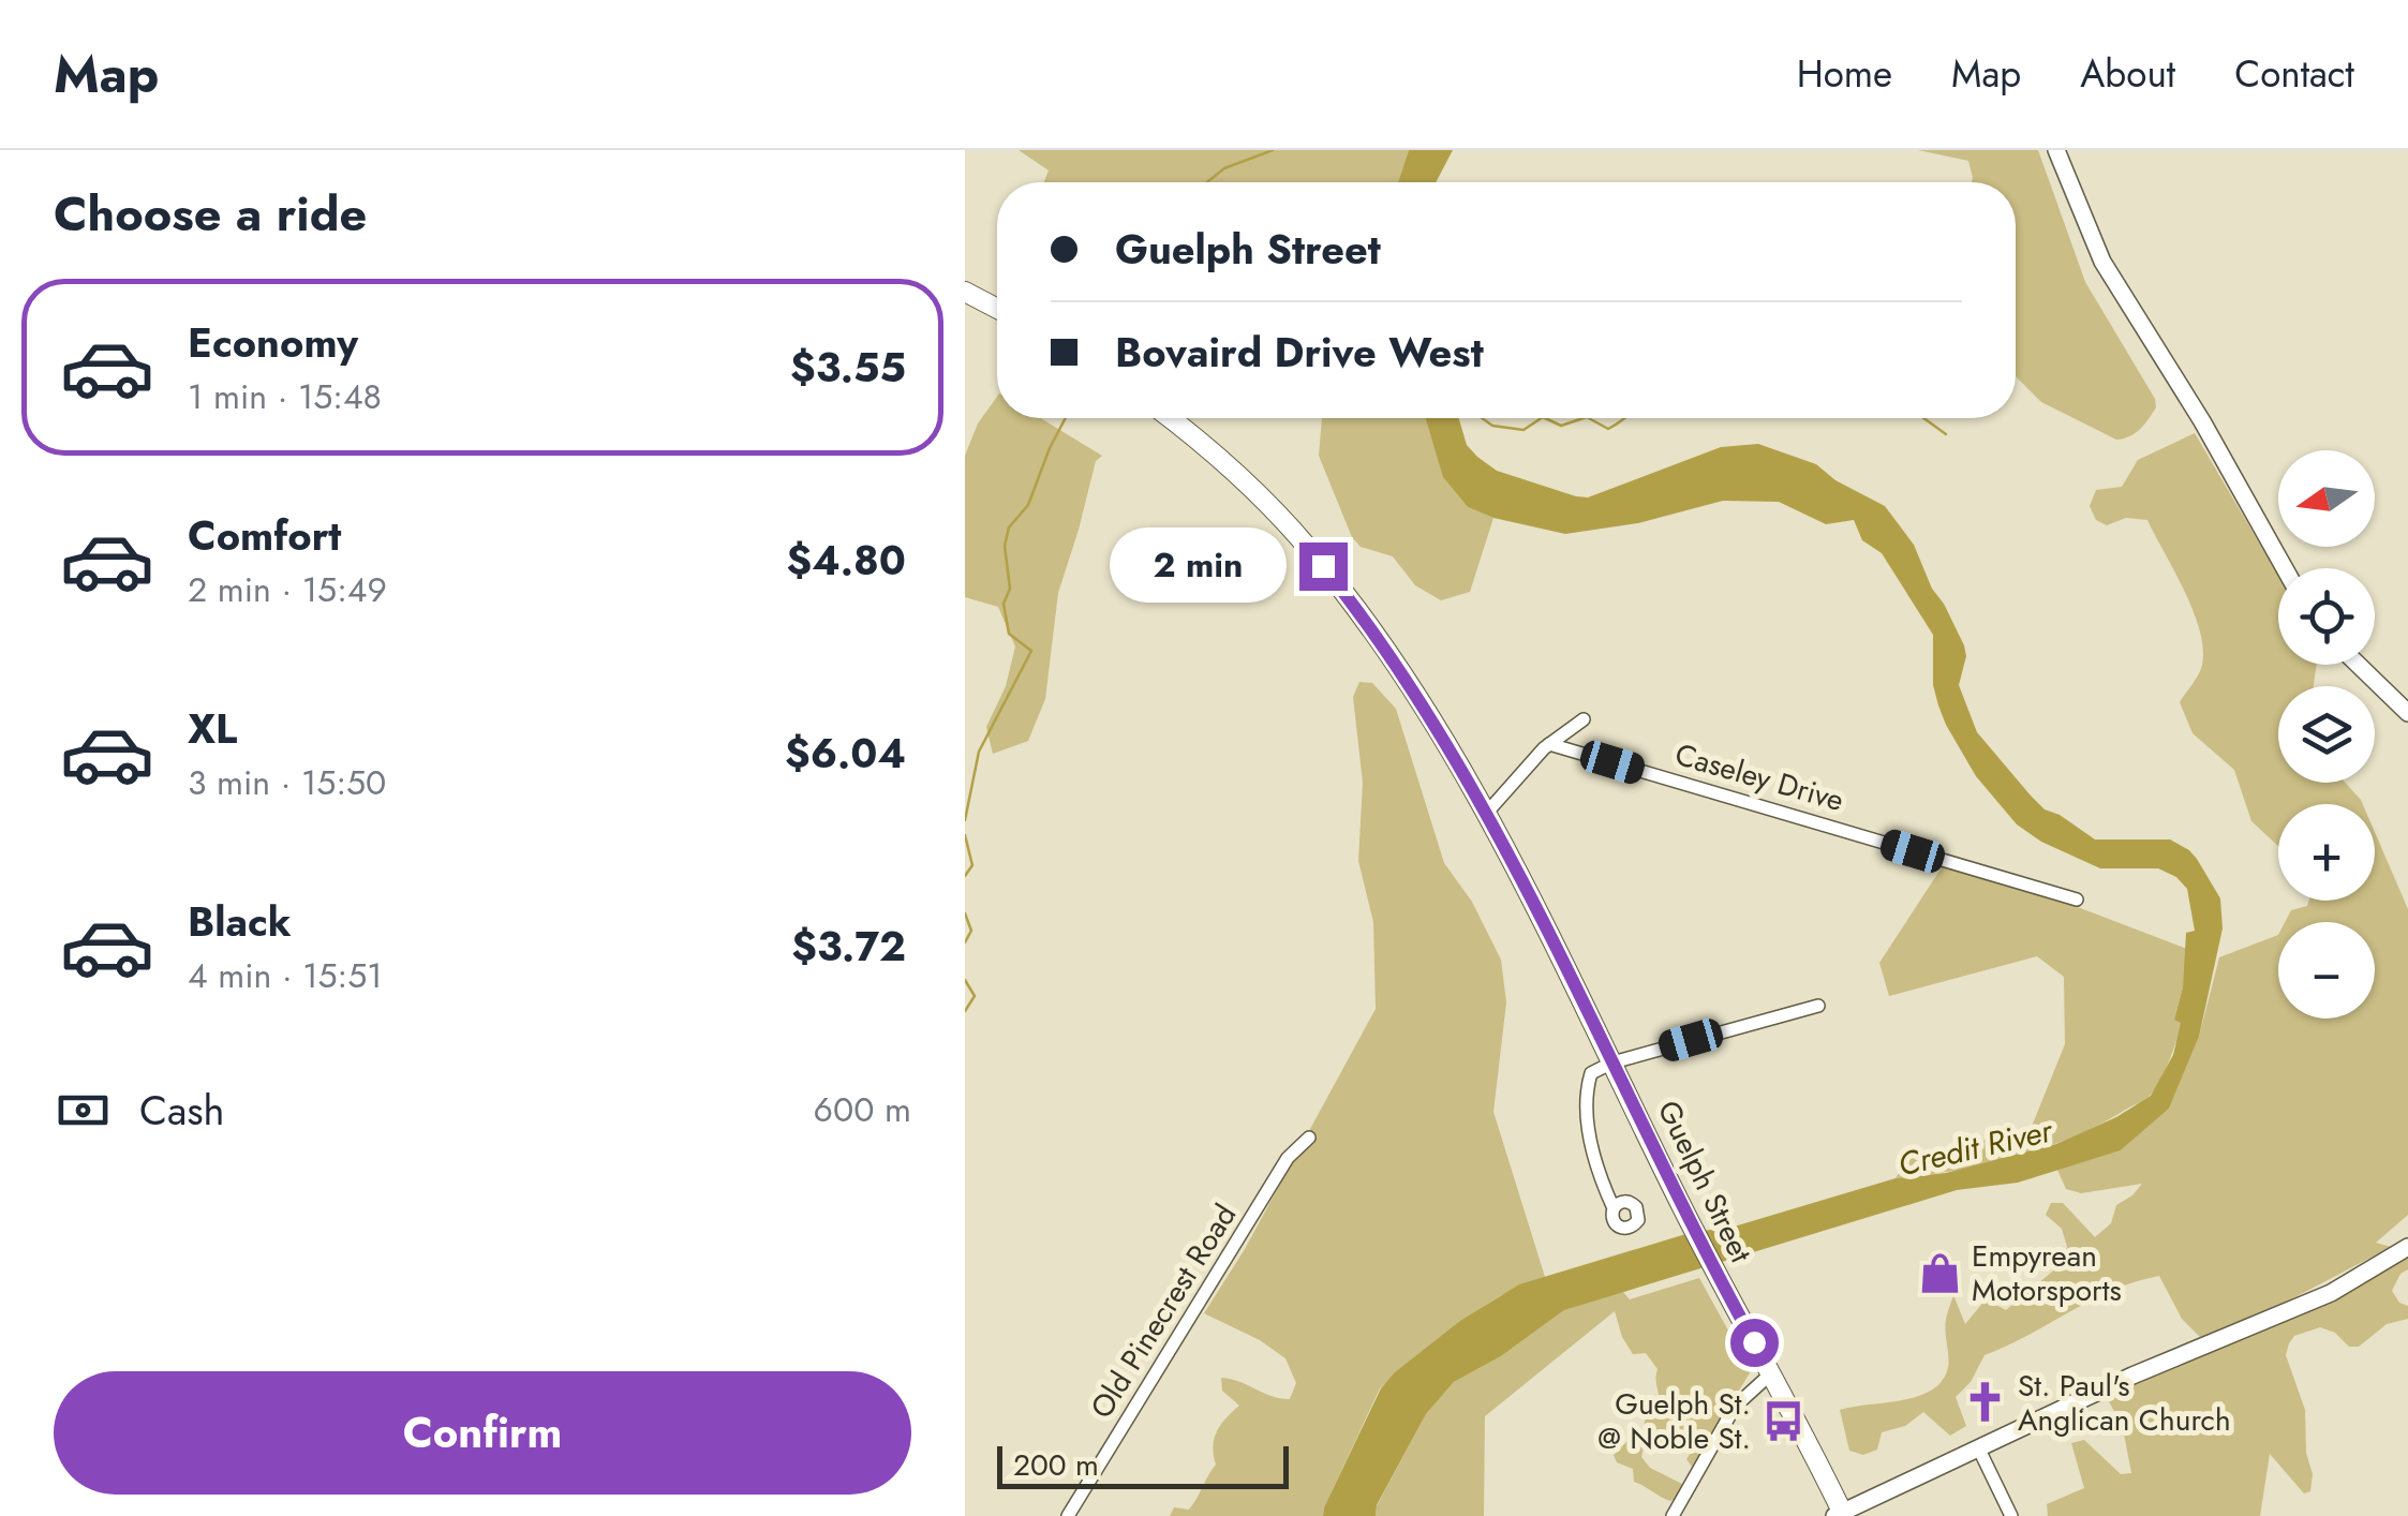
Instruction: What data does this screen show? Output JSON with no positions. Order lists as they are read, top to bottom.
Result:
{
  "streets": {
    "main road": ["Guelph Street"],
    "street": ["Caseley Drive", "Old Pinecrest Road"]
  },
  "water": ["Credit River"],
  "places": {
    "shop": ["Empyrean Motorsports"],
    "church": ["St. Paul's Anglican Church"],
    "bus stop": ["Guelph St. @ Noble St."]
  },
  "scale_bar": "200 m",
  "north": "left",
  "page": {
    "header": "Map",
    "nav": [
      "Home",
      "Map",
      "About",
      "Contact"
    ],
    "heading": "Choose a ride",
    "banner": ["Guelph Street", "Bovaird Drive West"],
    "list": [
      {
        "name": "Economy",
        "note": "1 min · 15:48",
        "value": "$3.55"
      },
      {
        "name": "Comfort",
        "note": "2 min · 15:49",
        "value": "$4.80"
      },
      {
        "name": "XL",
        "note": "3 min · 15:50",
        "value": "$6.04"
      },
      {
        "name": "Black",
        "note": "4 min · 15:51",
        "value": "$3.72"
      }
    ],
    "map_buttons": ["+", "−"],
    "bubble": "2 min",
    "pay": ["Cash", "600 m"],
    "buttons": "Confirm",
    "scale": "200 m"
  }
}
